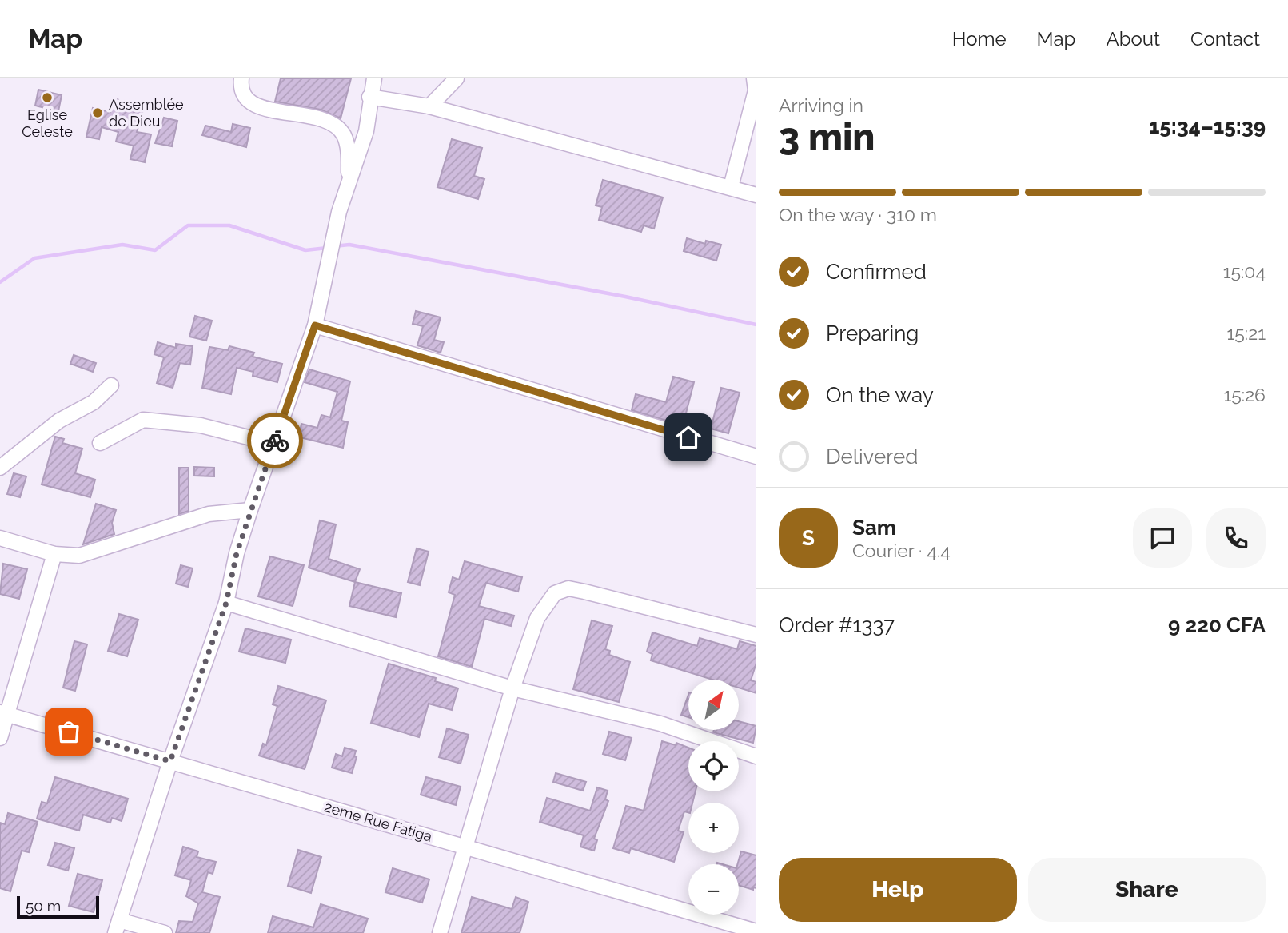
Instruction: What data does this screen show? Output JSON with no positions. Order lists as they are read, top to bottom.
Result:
{
  "streets": {
    "street": ["2eme Rue Fatiga"]
  },
  "places": ["Eglise Celeste", "Assemblée de Dieu"],
  "scale_bar": "50 m",
  "north": "top right",
  "page": {
    "header": "Map",
    "nav": [
      "Home",
      "Map",
      "About",
      "Contact"
    ],
    "heading": ["3 min", "Arriving in", "15:34–15:39"],
    "panel": [
      "Sam",
      "Courier · 4.4",
      "Order #1337",
      "9 220 CFA"
    ],
    "bar": "On the way · 310 m",
    "list": [
      ["Confirmed", "15:04"],
      ["Preparing", "15:21"],
      ["On the way", "15:26"],
      "Delivered"
    ],
    "round": "S",
    "map_buttons": ["+", "−"],
    "buttons": ["Help", "Share"],
    "scale": "50 m"
  }
}
